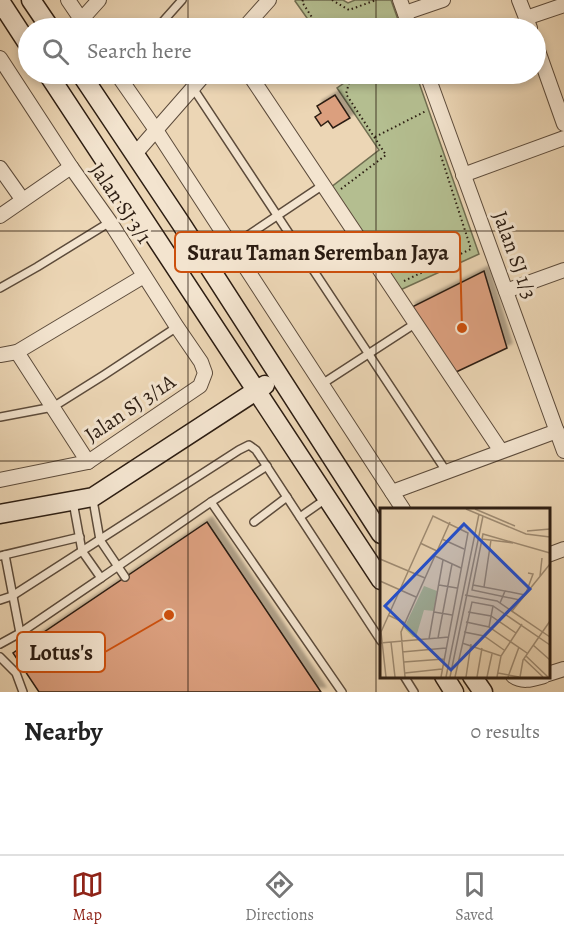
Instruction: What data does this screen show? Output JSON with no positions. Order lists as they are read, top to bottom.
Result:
{
  "streets": {
    "street": ["Jalan SJ 3/1", "Jalan SJ 1/3", "Jalan SJ 3/1A"]
  },
  "crossings": [
    ["Jalan SJ 3/1", "Jalan SJ 3/1A"]
  ],
  "places": ["Surau Taman Seremban Jaya", "Lotus's"],
  "page": {
    "search": "Search here",
    "heading": ["Nearby", "0 results"],
    "nav": ["Map", "Directions", "Saved"]
  }
}
